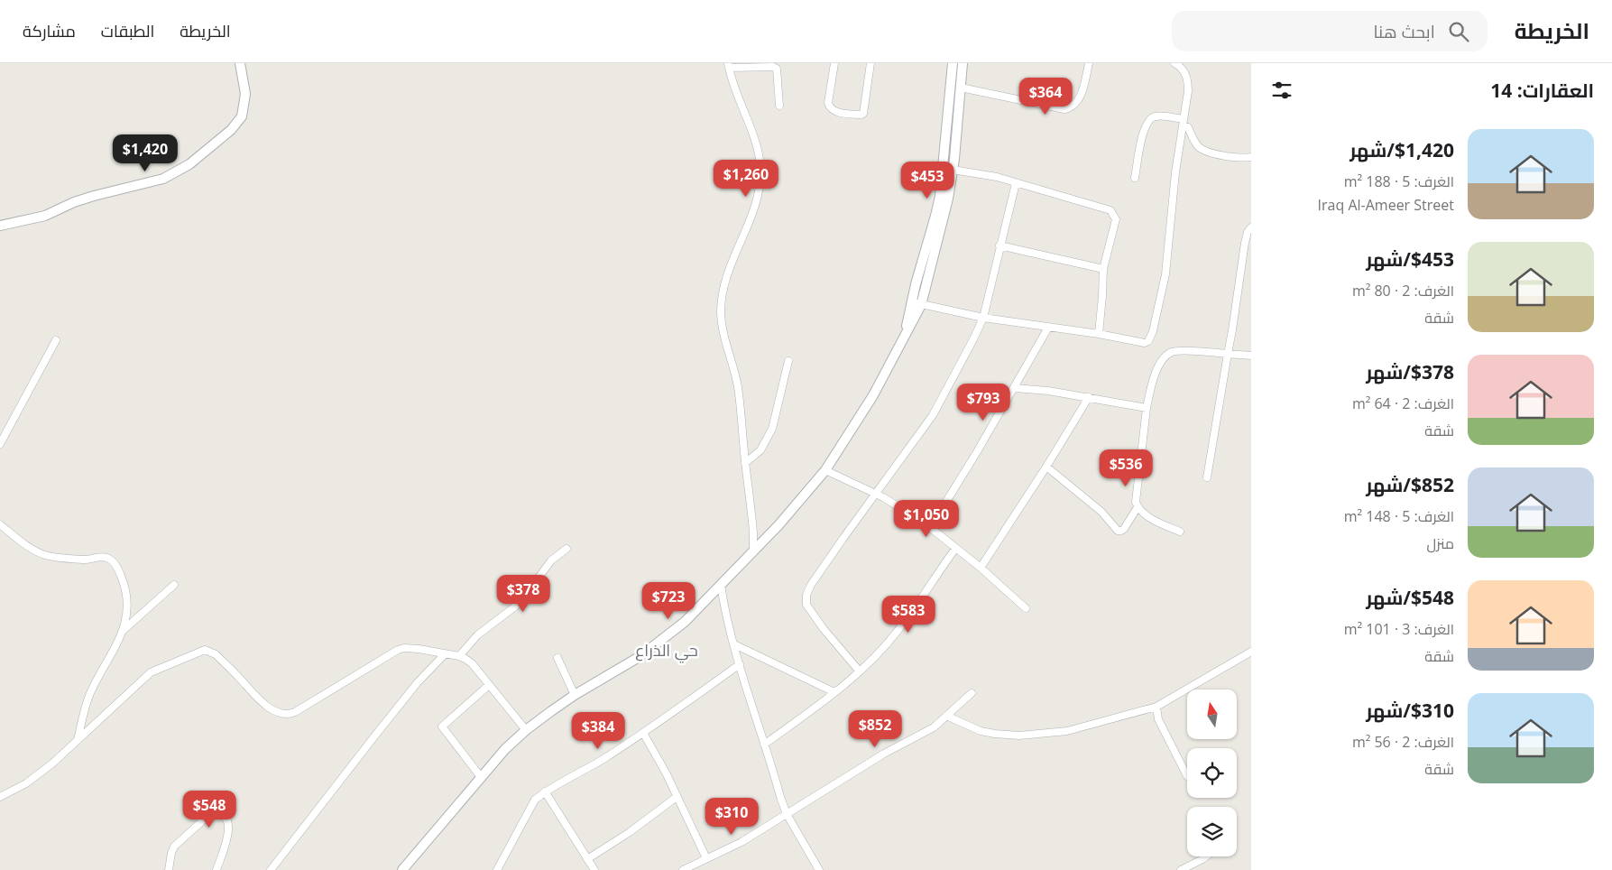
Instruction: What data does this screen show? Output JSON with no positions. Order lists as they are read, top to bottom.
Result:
{
  "districts": ["حي الذراع"],
  "north": "top",
  "page": {
    "header": "الخريطة",
    "search": "ابحث هنا",
    "nav": ["الخريطة", "الطبقات", "مشاركة"],
    "heading": "العقارات: 14",
    "price": [
      "$364",
      "$1,420",
      "$1,260",
      "$453",
      "$793",
      "$536",
      "$1,050",
      "$378",
      "$723",
      "$583",
      "$852",
      "$384",
      "$548",
      "$310"
    ],
    "list": [
      {
        "name": "$1,420/شهر",
        "note": "الغرف: 5 · 188 m² · Iraq Al-Ameer Street"
      },
      {
        "name": "$453/شهر",
        "note": "الغرف: 2 · 80 m² · شقة"
      },
      {
        "name": "$378/شهر",
        "note": "الغرف: 2 · 64 m² · شقة"
      },
      {
        "name": "$852/شهر",
        "note": "الغرف: 5 · 148 m² · منزل"
      },
      {
        "name": "$548/شهر",
        "note": "الغرف: 3 · 101 m² · شقة"
      },
      {
        "name": "$310/شهر",
        "note": "الغرف: 2 · 56 m² · شقة"
      }
    ]
  }
}
